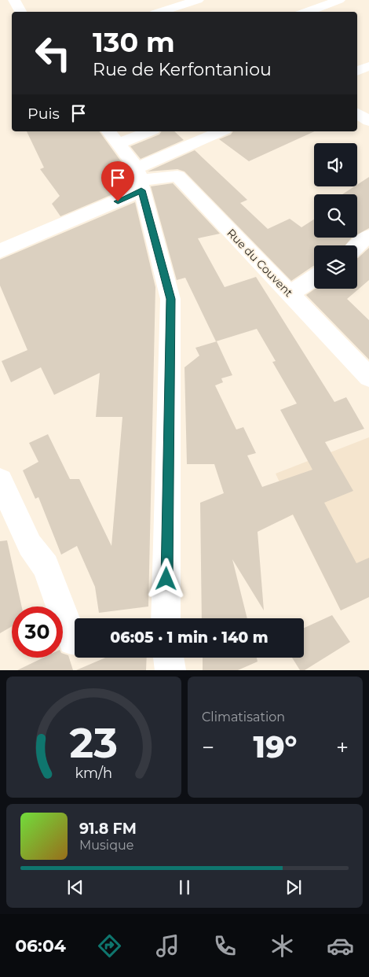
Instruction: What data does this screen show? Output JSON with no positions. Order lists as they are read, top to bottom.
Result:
{
  "streets": {
    "street": ["Rue du Couvent"]
  },
  "page": {
    "turn": ["130 m", "Rue de Kerfontaniou"],
    "then": "Puis",
    "limit": "30",
    "trip": "06:05 · 1 min · 140 m",
    "tile": "Climatisation",
    "heat": ["−", "19°", "+"],
    "song": ["91.8 FM", "Musique"],
    "tabs": "06:04",
    "gauge": ["23", "km/h"]
  }
}
